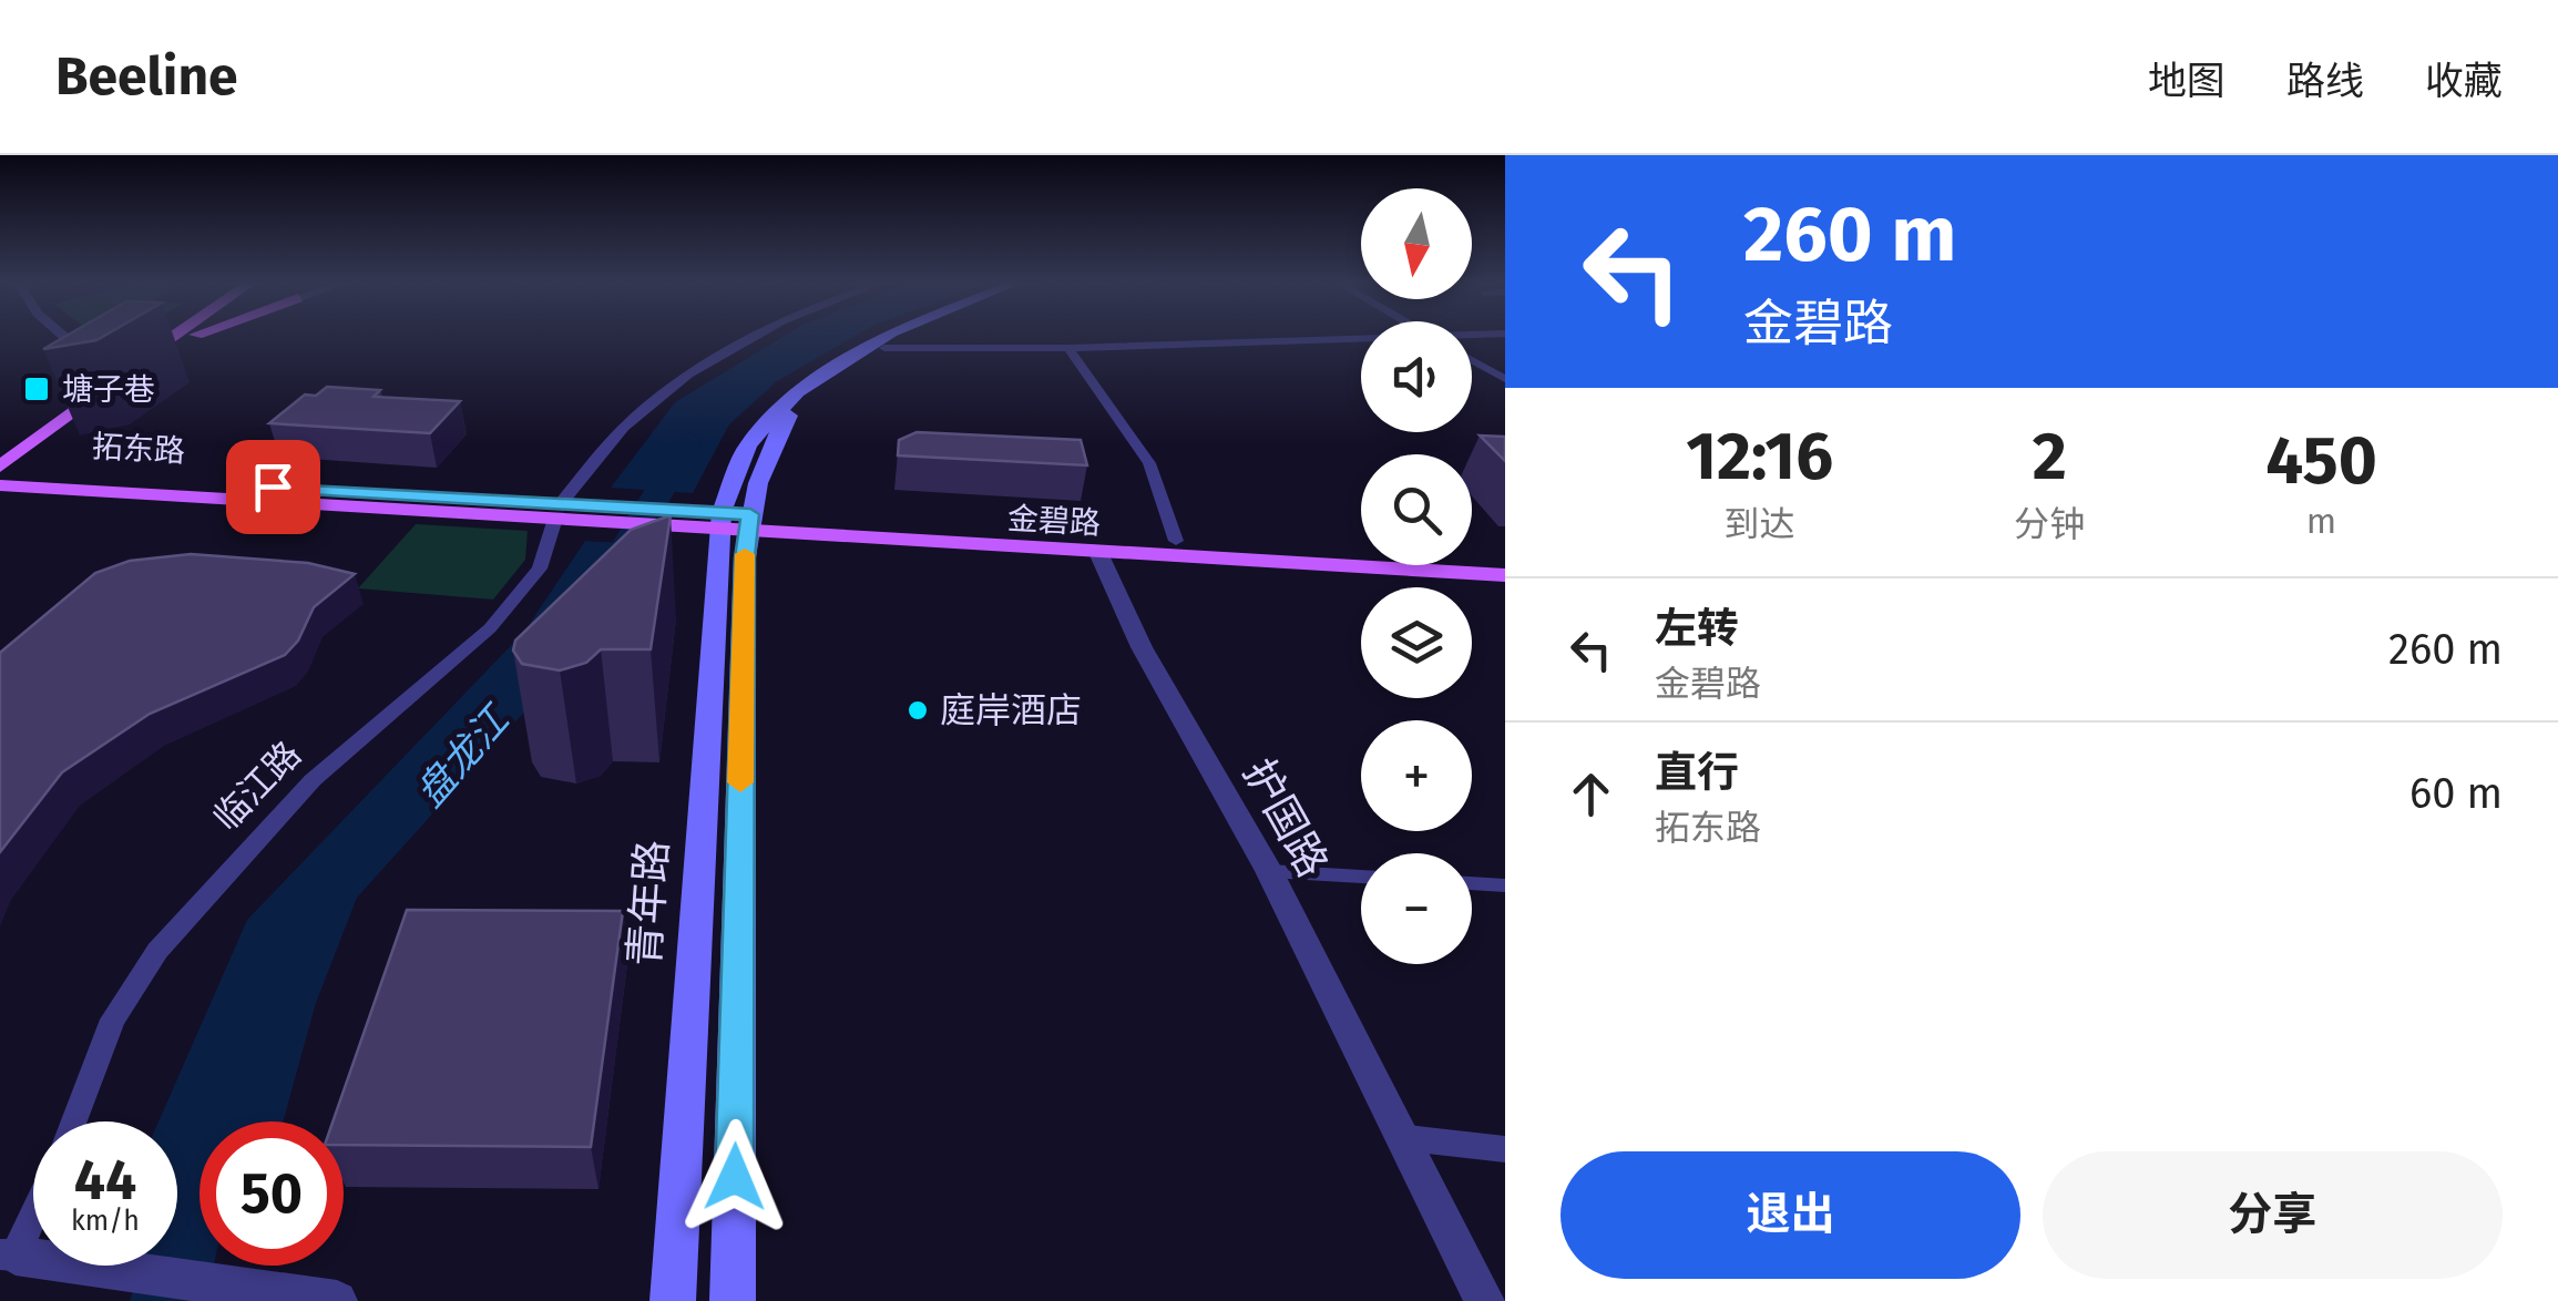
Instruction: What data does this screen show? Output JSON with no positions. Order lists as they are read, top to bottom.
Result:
{
  "streets": {
    "main road": ["拓东路", "金碧路", "青年路"],
    "street": ["临江路", "护国路"]
  },
  "crossings": [
    ["拓东路", "金碧路"],
    ["拓东路", "临江路"],
    ["金碧路", "护国路"],
    ["金碧路", "青年路"]
  ],
  "water": ["盘龙江"],
  "places": {
    "transit": ["塘子巷"],
    "other": ["庭岸酒店"]
  },
  "north": "bottom",
  "page": {
    "header": "Beeline",
    "nav": ["地图", "路线", "收藏"],
    "turn": ["260 m", "金碧路"],
    "map_buttons": ["+", "−"],
    "eta": [
      "12:16",
      "到达",
      "2",
      "分钟",
      "450",
      "m"
    ],
    "list": [
      {
        "name": "左转",
        "note": "金碧路",
        "value": "260 m"
      },
      {
        "name": "直行",
        "note": "拓东路",
        "value": "60 m"
      }
    ],
    "speed": "44 km/h",
    "limit": "50",
    "buttons": ["退出", "分享"]
  }
}
